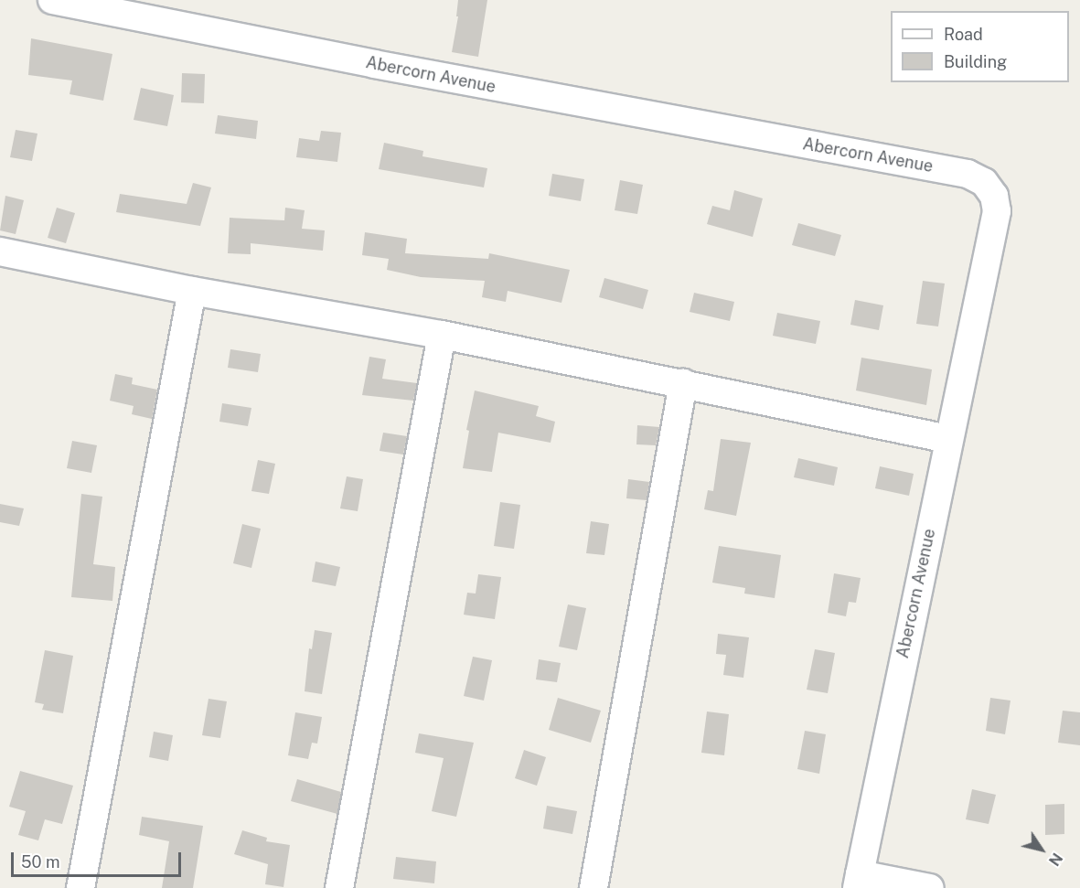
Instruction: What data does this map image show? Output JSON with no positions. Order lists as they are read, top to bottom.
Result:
{
  "streets": {
    "street": ["Abercorn Avenue"]
  },
  "legend": ["Road", "Building"],
  "scale_bar": "50 m",
  "north": "bottom right"
}
